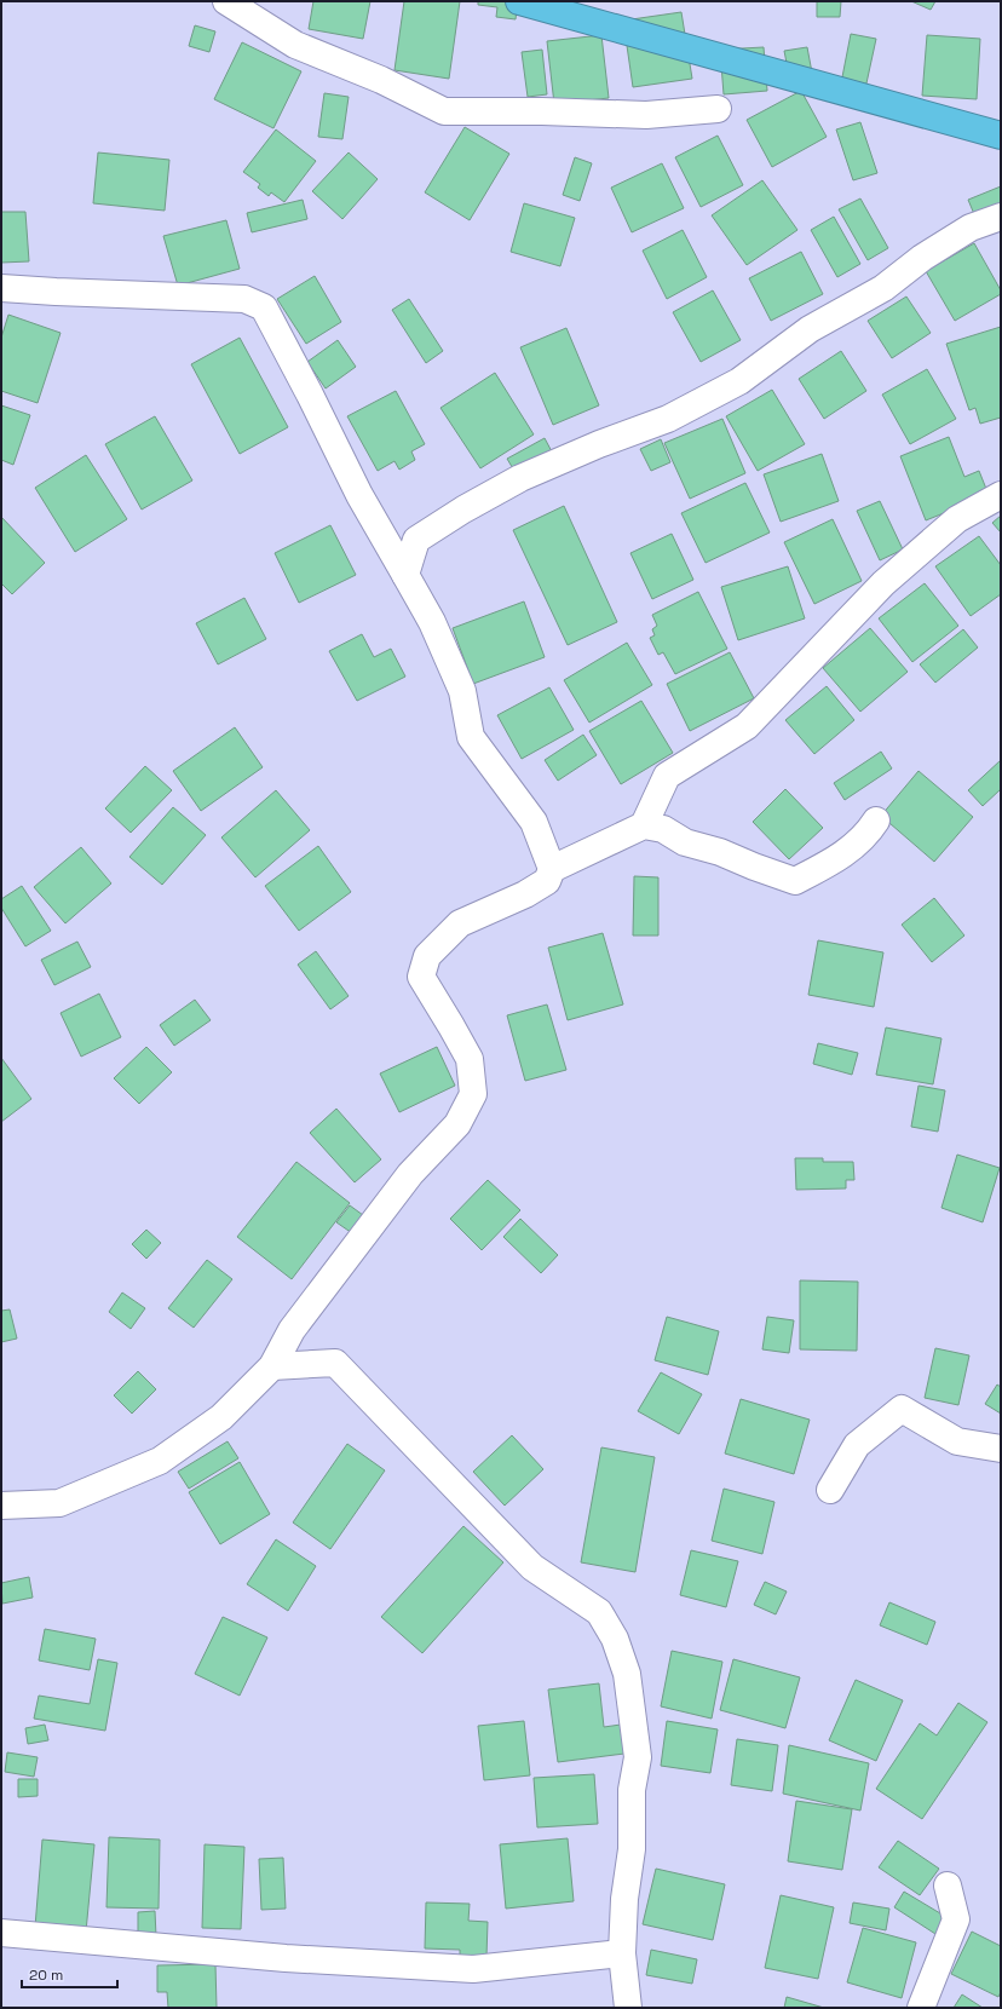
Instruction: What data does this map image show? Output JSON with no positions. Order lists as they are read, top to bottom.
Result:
{
  "scale_bar": "20 m"
}
